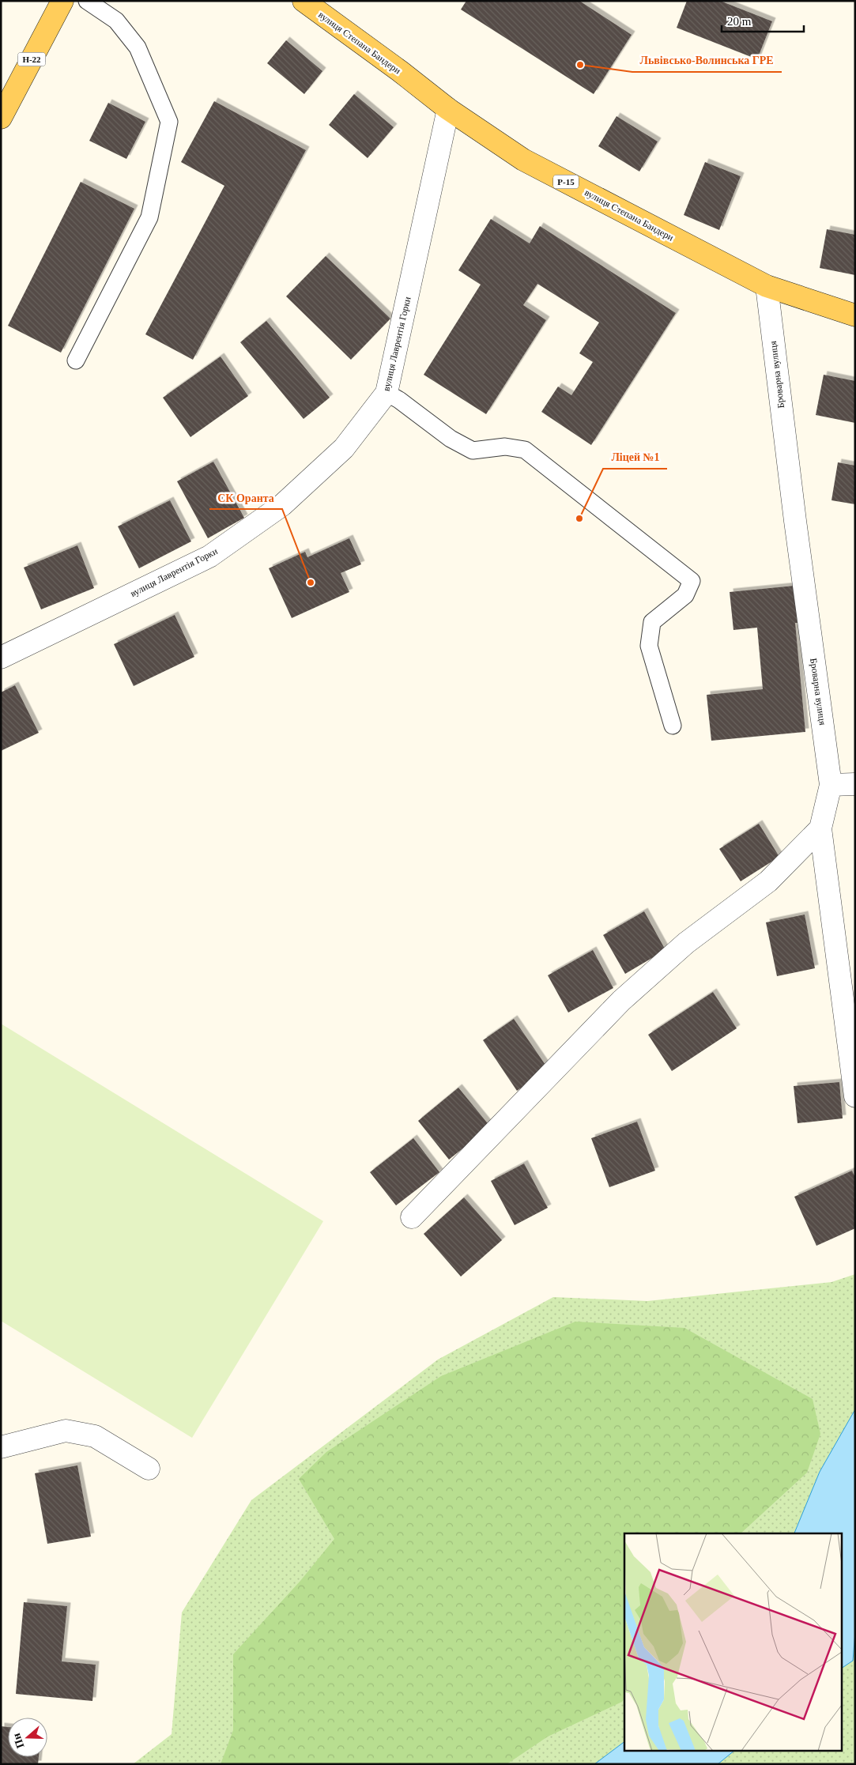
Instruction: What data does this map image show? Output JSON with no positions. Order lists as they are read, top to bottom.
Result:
{
  "streets": {
    "main road": ["вулиця Степана Бандери", "Н-22", "Р-15"],
    "street": ["вулиця Лаврентія Горки", "Броварна вулиця"]
  },
  "crossings": [
    ["вулиця Степана Бандери", "вулиця Лаврентія Горки"],
    ["вулиця Степана Бандери", "Броварна вулиця"]
  ],
  "places": ["Львівсько-Волинська ГРЕ", "Ліцей №1", "СК Оранта"],
  "scale_bar": "20 m",
  "north": "left"
}
